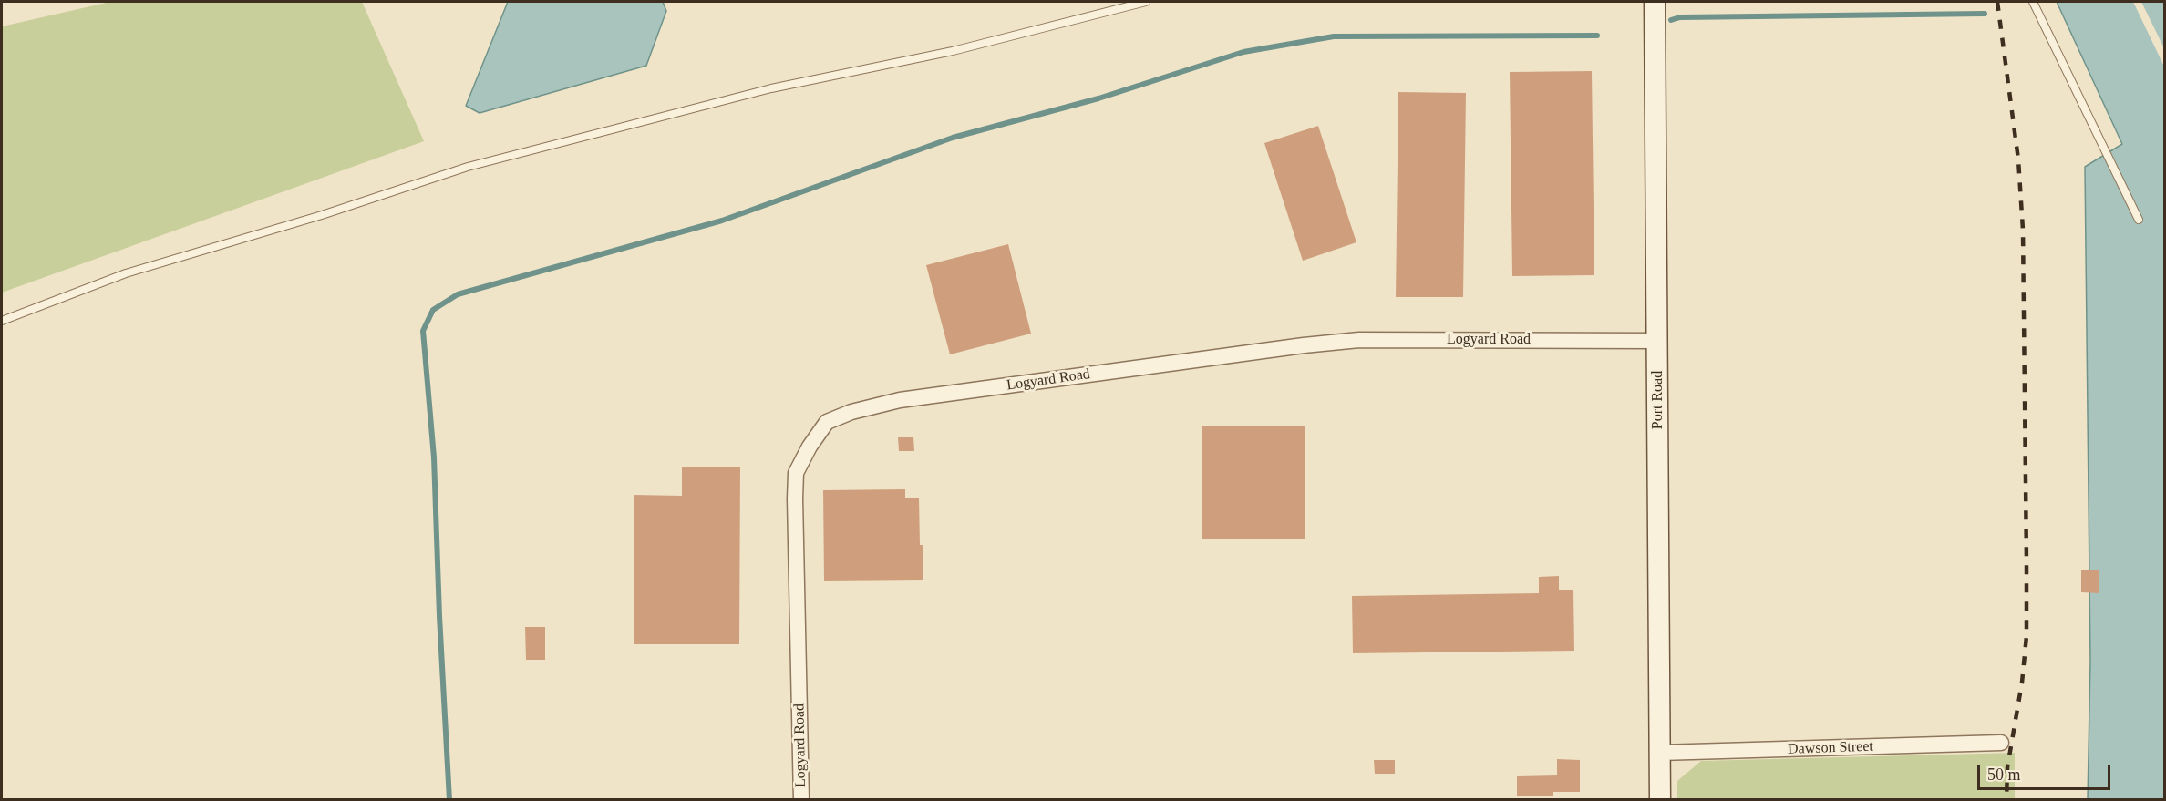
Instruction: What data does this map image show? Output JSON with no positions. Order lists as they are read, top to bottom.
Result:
{
  "streets": {
    "main road": ["Port Road"],
    "street": ["Logyard Road", "Dawson Street"]
  },
  "crossings": [
    ["Logyard Road", "Port Road"],
    ["Port Road", "Dawson Street"]
  ],
  "scale_bar": "50 m"
}
